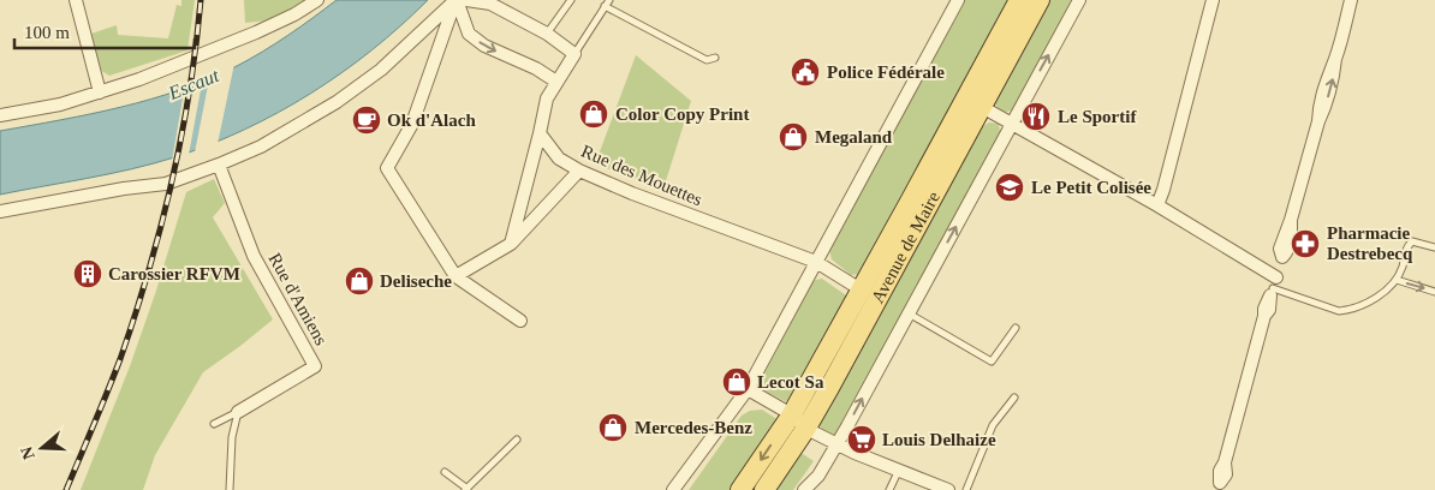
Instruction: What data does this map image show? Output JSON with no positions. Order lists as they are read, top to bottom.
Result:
{
  "streets": {
    "main road": ["Avenue de Maire"],
    "street": ["Rue des Mouettes", "Rue d'Amiens"]
  },
  "crossings": [
    ["Rue des Mouettes", "Avenue de Maire"]
  ],
  "water": ["Escaut"],
  "places": {
    "public building": ["Police Fédérale"],
    "shop": [
      "Color Copy Print",
      "Megaland",
      "Deliseche",
      "Lecot Sa",
      "Mercedes-Benz"
    ],
    "restaurant": ["Le Sportif"],
    "cafe": ["Ok d'Alach"],
    "school or university": ["Le Petit Colisée"],
    "pharmacy": ["Pharmacie Destrebecq"],
    "building": ["Carossier RFVM"],
    "supermarket": ["Louis Delhaize"]
  },
  "scale_bar": "100 m",
  "north": "left"
}
